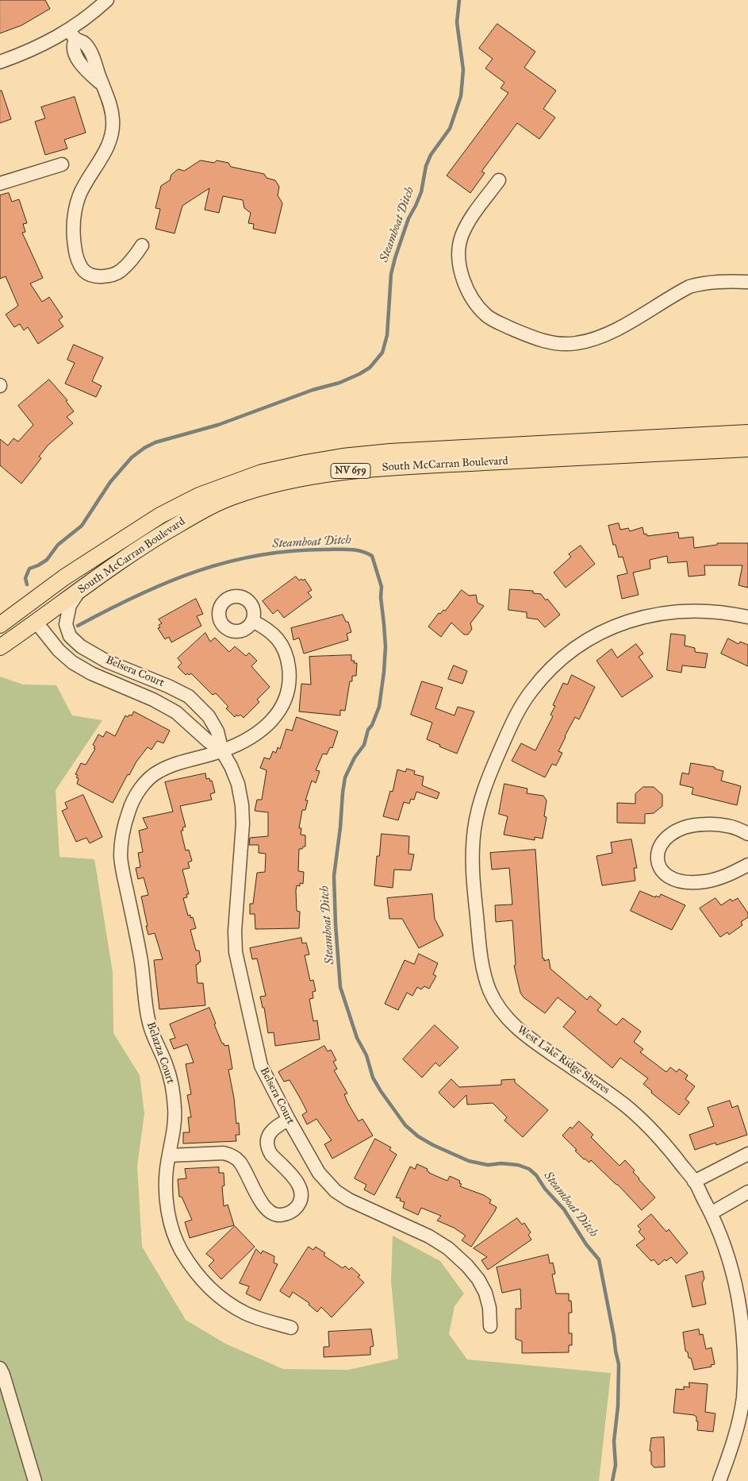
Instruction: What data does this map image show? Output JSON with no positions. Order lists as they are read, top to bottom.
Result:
{
  "streets": {
    "main road": ["South McCarran Boulevard", "NV 659"],
    "street": ["Belsera Court", "Belazza Court", "West Lake Ridge Shores"]
  },
  "crossings": [
    ["South McCarran Boulevard", "Belsera Court"],
    ["Belsera Court", "Belazza Court"]
  ],
  "water": ["Steamboat Ditch"]
}
